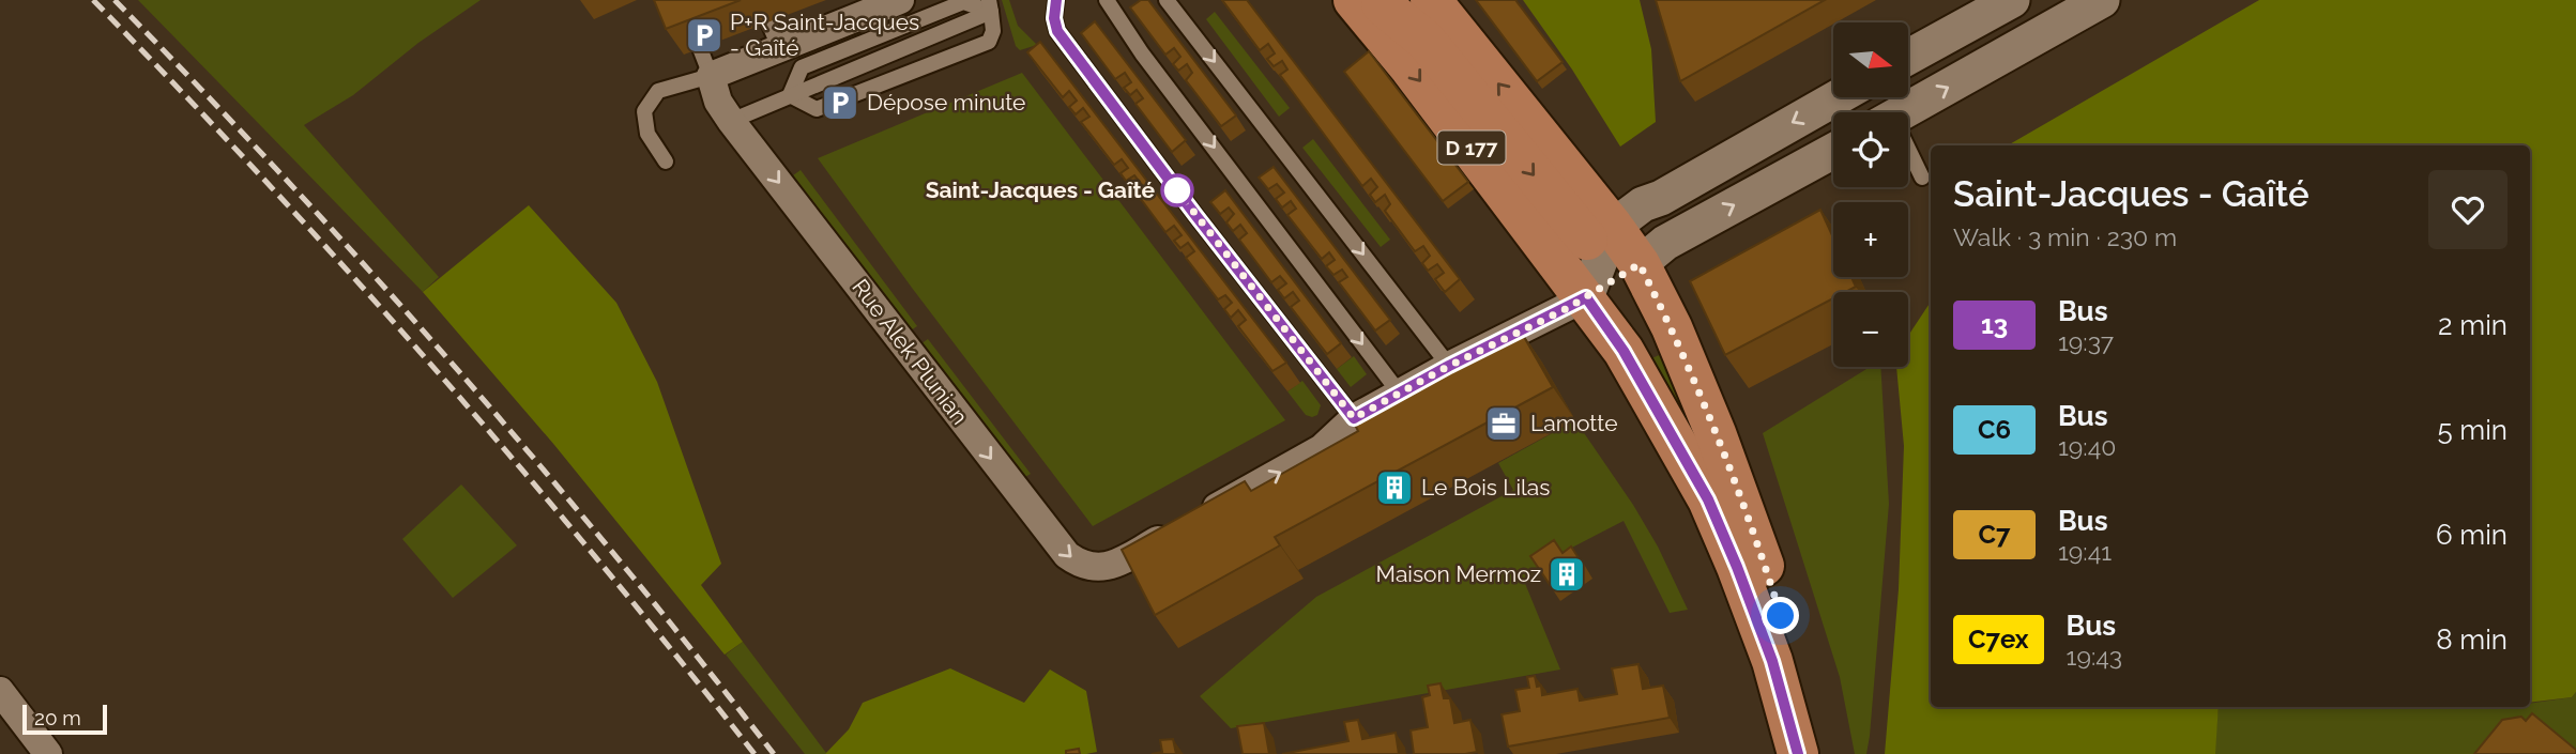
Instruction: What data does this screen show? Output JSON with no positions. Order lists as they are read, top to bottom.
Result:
{
  "streets": {
    "main road": ["D 177"],
    "street": ["Rue Alek Plunian"]
  },
  "crossings": [
    ["D 177", "Rue Alek Plunian"]
  ],
  "places": {
    "parking": ["P+R Saint-Jacques - Gaîté", "Dépose minute"],
    "other": ["Saint-Jacques - Gaîté"],
    "office": ["Lamotte"],
    "building": ["Le Bois Lilas", "Maison Mermoz"]
  },
  "lines": ["bus line 13"],
  "scale_bar": "20 m",
  "north": "right",
  "page": {
    "map_buttons": ["+", "−"],
    "heading": ["Saint-Jacques - Gaîté", "Walk · 3 min · 230 m"],
    "list": [
      {
        "mark": "13",
        "name": "Bus",
        "note": "19:37",
        "value": "2 min"
      },
      {
        "mark": "C6",
        "name": "Bus",
        "note": "19:40",
        "value": "5 min"
      },
      {
        "mark": "C7",
        "name": "Bus",
        "note": "19:41",
        "value": "6 min"
      },
      {
        "mark": "C7ex",
        "name": "Bus",
        "note": "19:43",
        "value": "8 min"
      }
    ],
    "scale": "20 m"
  }
}
